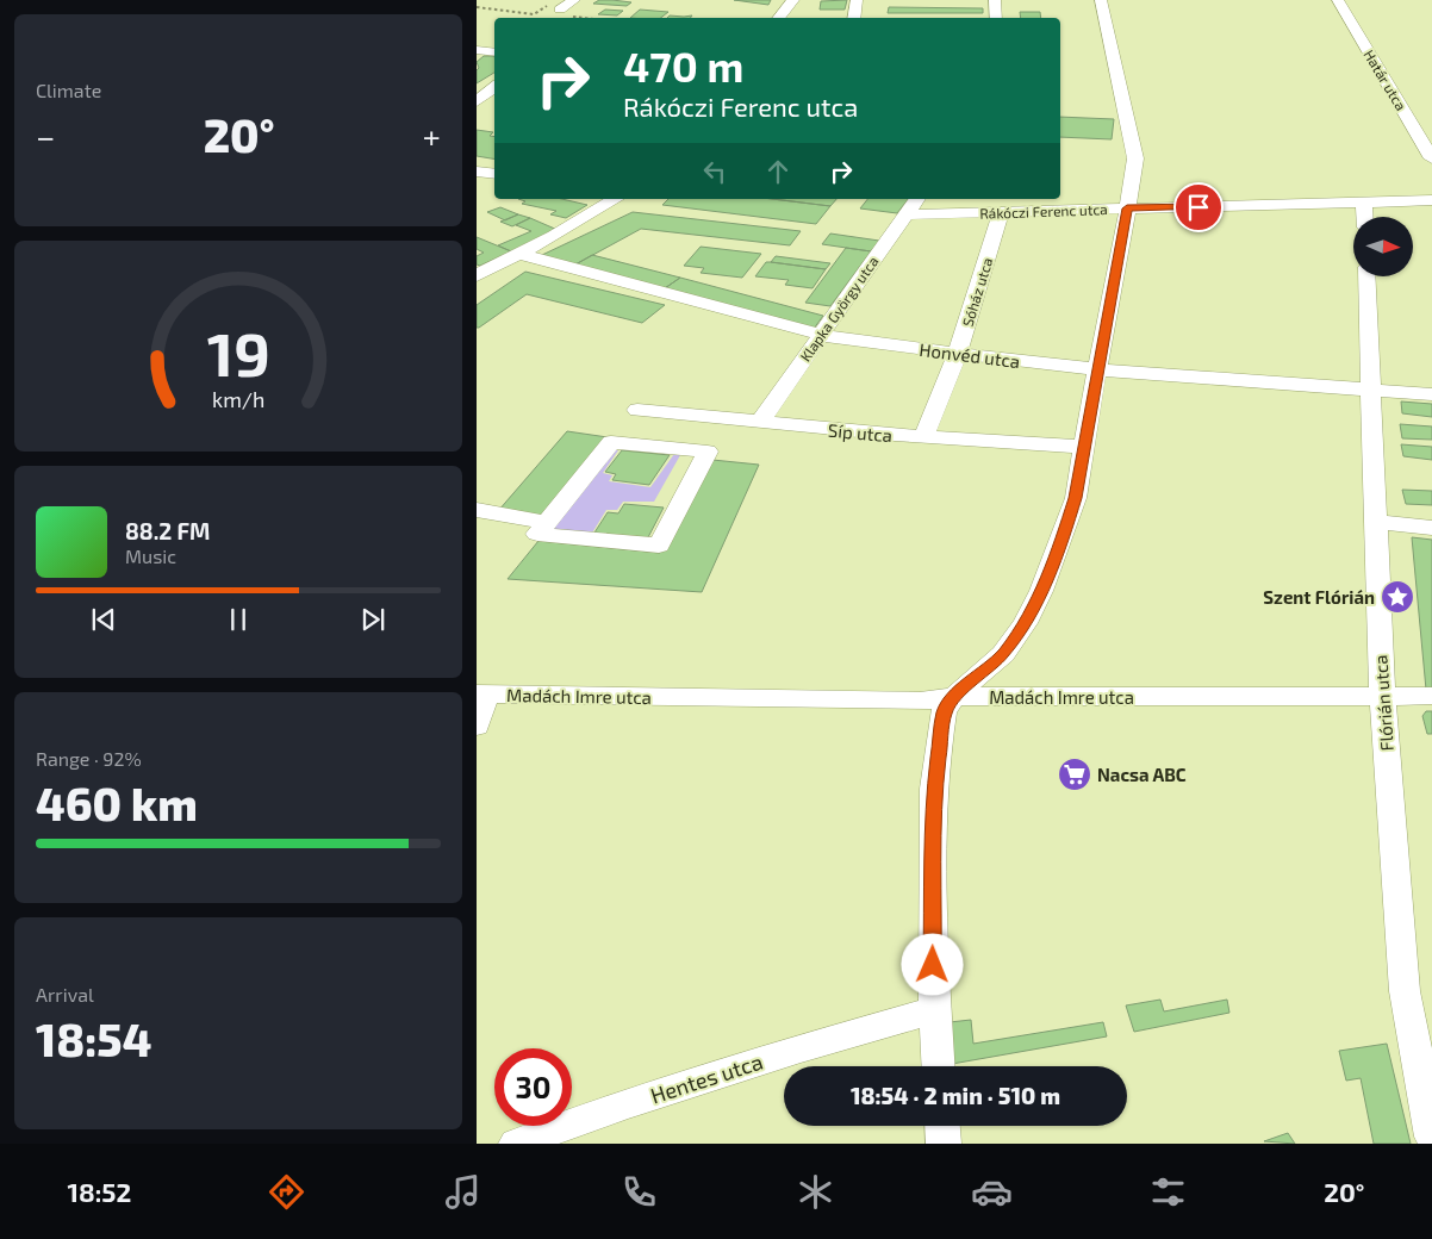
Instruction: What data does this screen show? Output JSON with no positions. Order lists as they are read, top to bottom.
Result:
{
  "streets": {
    "street": [
      "Határ utca",
      "Rákóczi Ferenc utca",
      "Sóház utca",
      "Klapka György utca",
      "Honvéd utca",
      "Síp utca",
      "Madách Imre utca",
      "Flórián utca",
      "Hentes utca"
    ]
  },
  "crossings": [
    ["Rákóczi Ferenc utca", "Sóház utca"],
    ["Rákóczi Ferenc utca", "Klapka György utca"],
    ["Sóház utca", "Honvéd utca"],
    ["Sóház utca", "Síp utca"],
    ["Klapka György utca", "Honvéd utca"],
    ["Klapka György utca", "Síp utca"],
    ["Honvéd utca", "Flórián utca"],
    ["Madách Imre utca", "Flórián utca"]
  ],
  "places": {
    "place": ["Szent Flórián"],
    "supermarket": ["Nacsa ABC"]
  },
  "north": "right",
  "page": {
    "tile": [
      "Climate",
      ["Range · 92%", "460 km"],
      ["Arrival", "18:54"]
    ],
    "turn": ["470 m", "Rákóczi Ferenc utca"],
    "heat": ["−", "20°", "+"],
    "song": ["88.2 FM", "Music"],
    "limit": "30",
    "trip": "18:54 · 2 min · 510 m",
    "tabs": ["18:52", "20°"],
    "gauge": ["19", "km/h"]
  }
}
